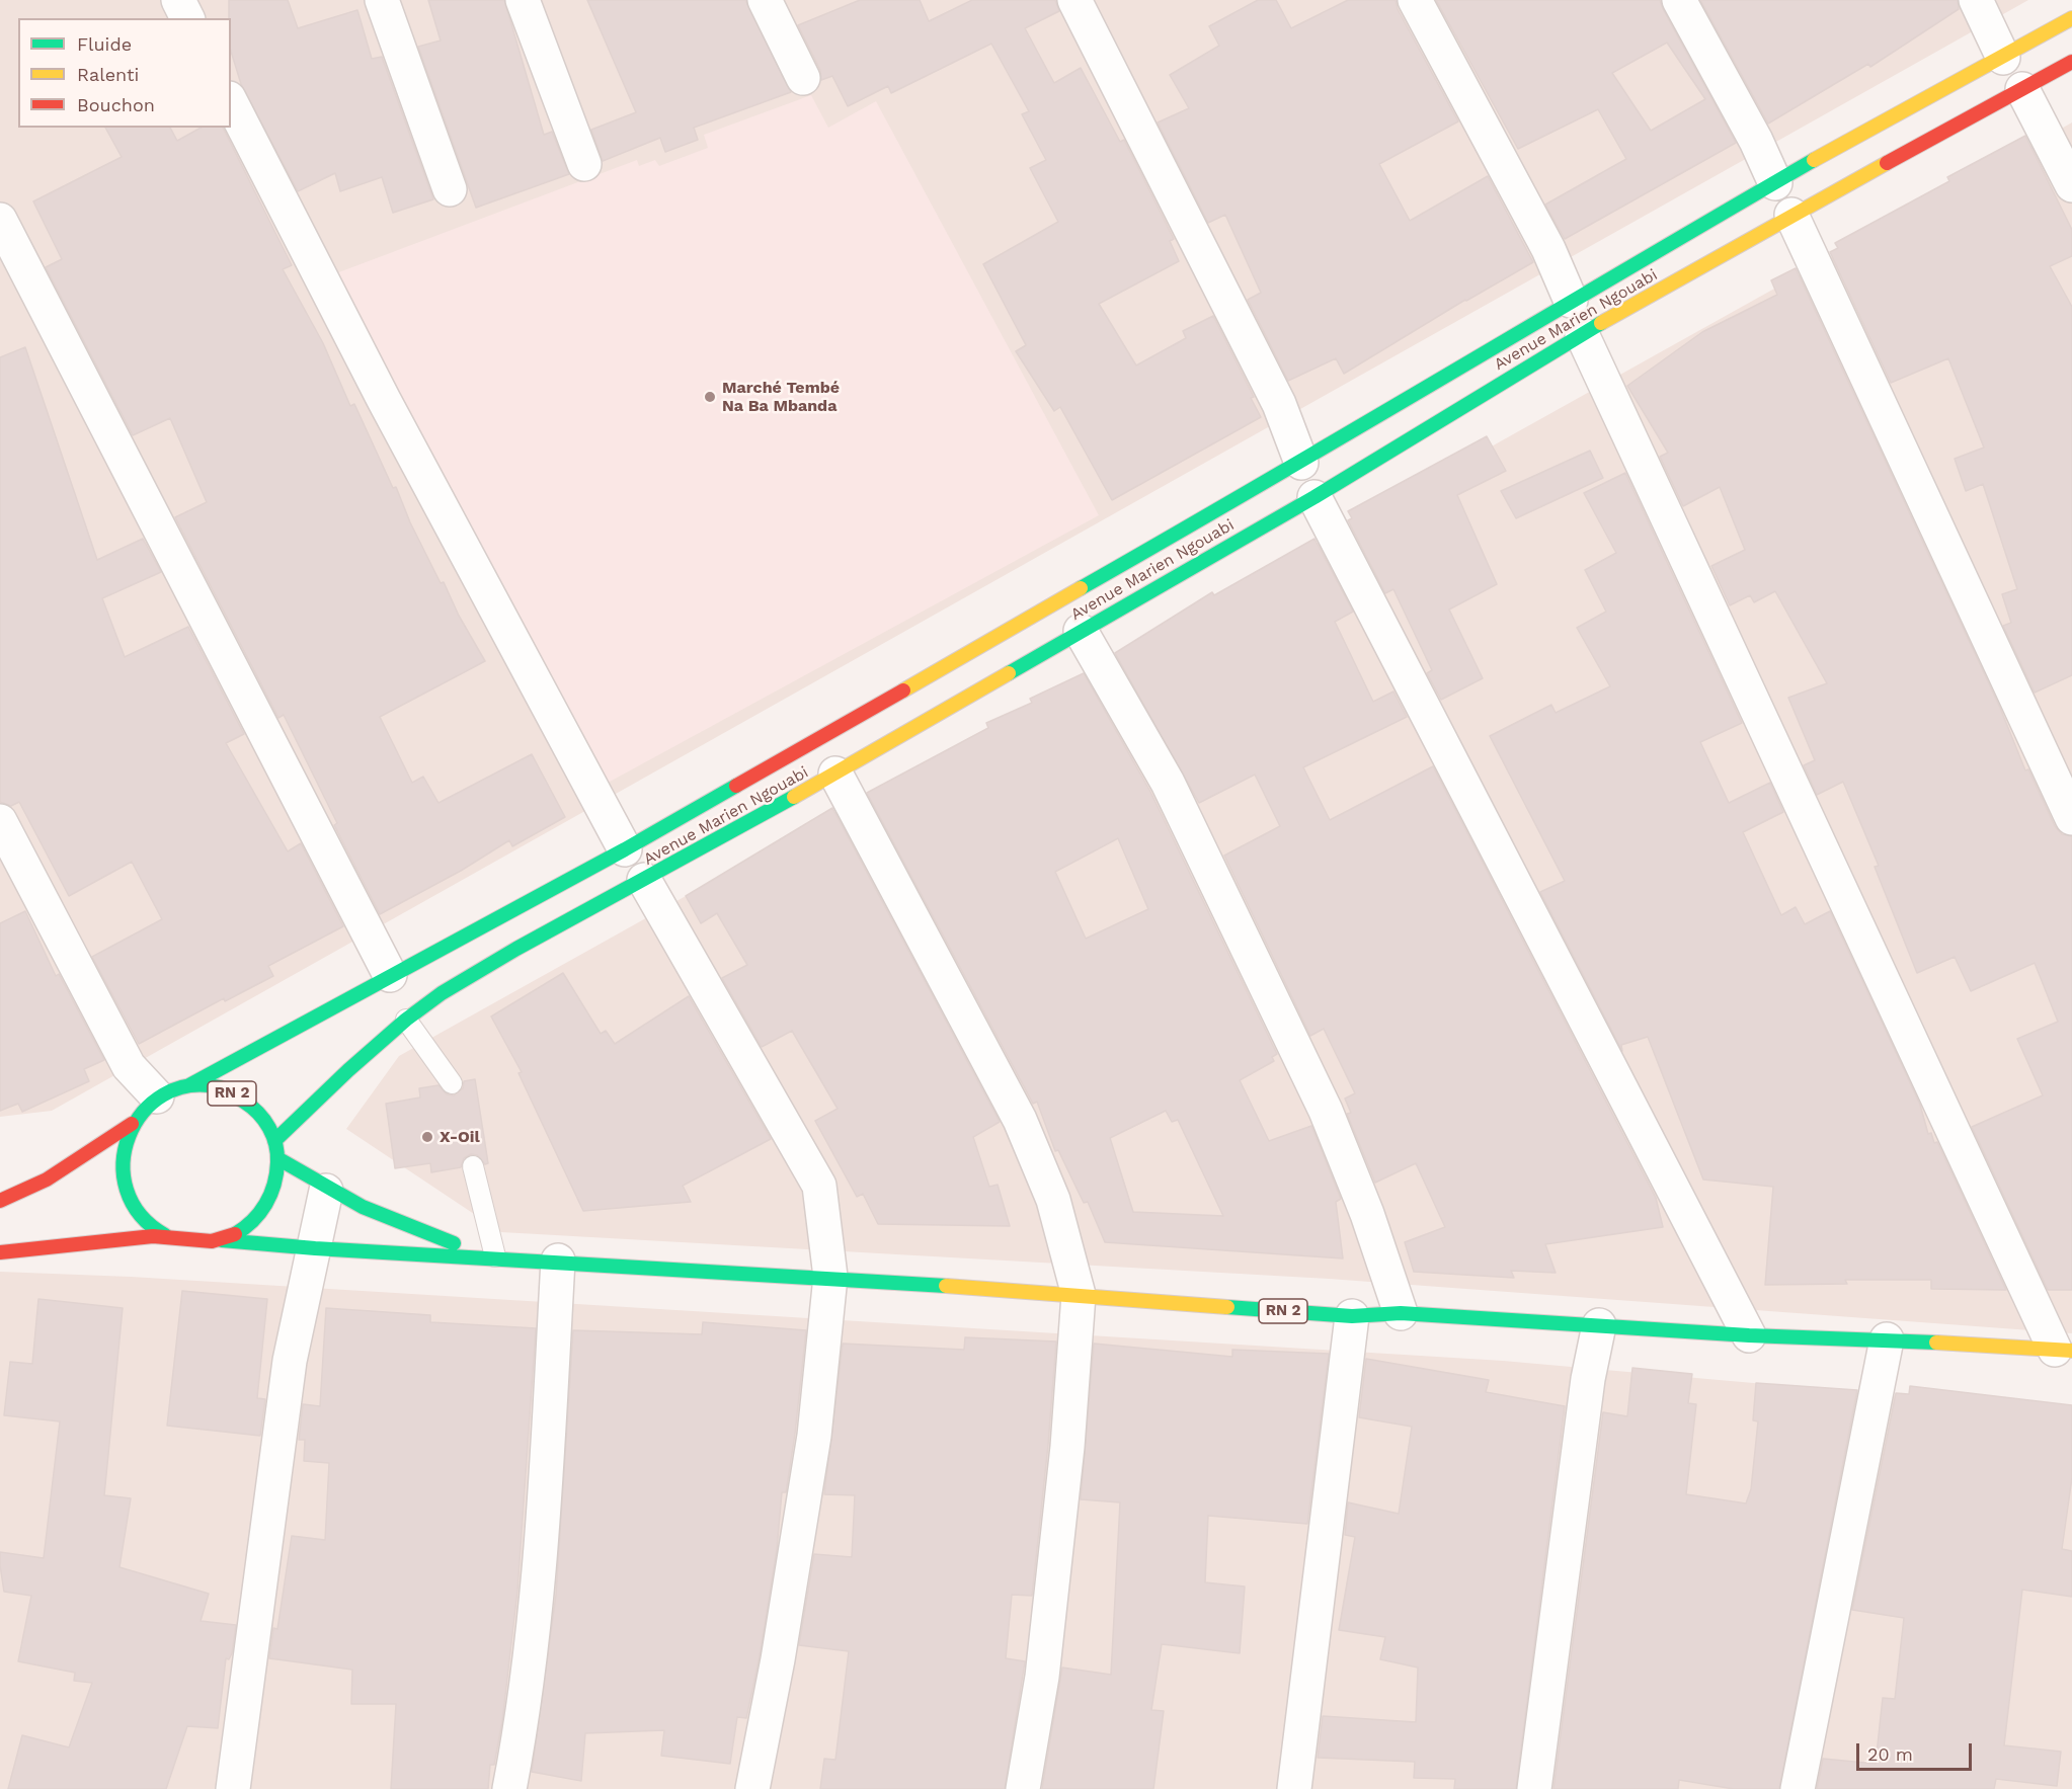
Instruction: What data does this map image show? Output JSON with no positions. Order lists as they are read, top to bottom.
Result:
{
  "streets": {
    "main road": ["Avenue Marien Ngouabi", "RN 2"]
  },
  "crossings": [
    ["Avenue Marien Ngouabi", "RN 2"]
  ],
  "places": ["Marché Tembé Na Ba Mbanda", "X-Oil"],
  "legend": ["Fluide", "Ralenti", "Bouchon"],
  "scale_bar": "20 m"
}
